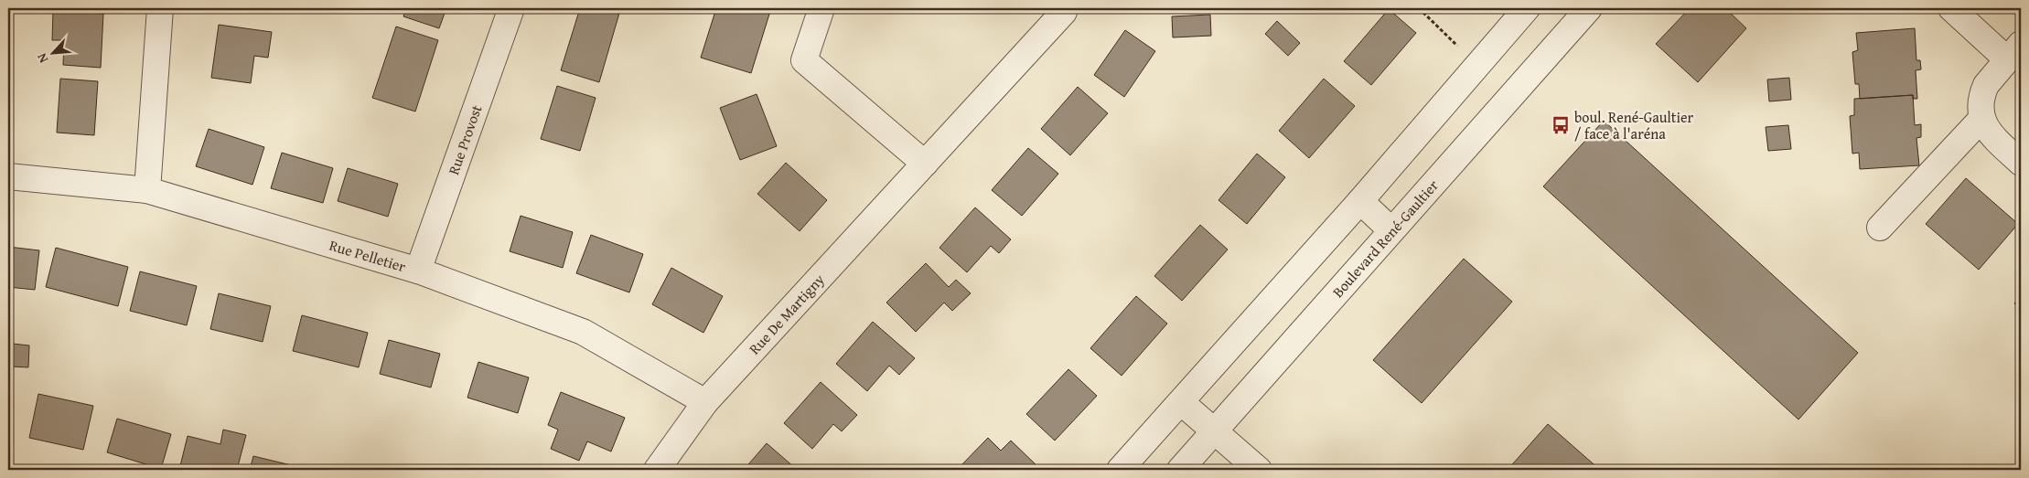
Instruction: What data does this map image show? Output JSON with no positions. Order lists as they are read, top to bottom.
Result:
{
  "streets": {
    "street": [
      "Rue Provost",
      "Boulevard René-Gaultier",
      "Rue Pelletier",
      "Rue De Martigny"
    ]
  },
  "crossings": [
    ["Rue Provost", "Rue Pelletier"],
    ["Rue Pelletier", "Rue De Martigny"]
  ],
  "places": {
    "bus stop": ["boul. René-Gaultier / face à l'aréna"]
  },
  "north": "bottom left"
}
